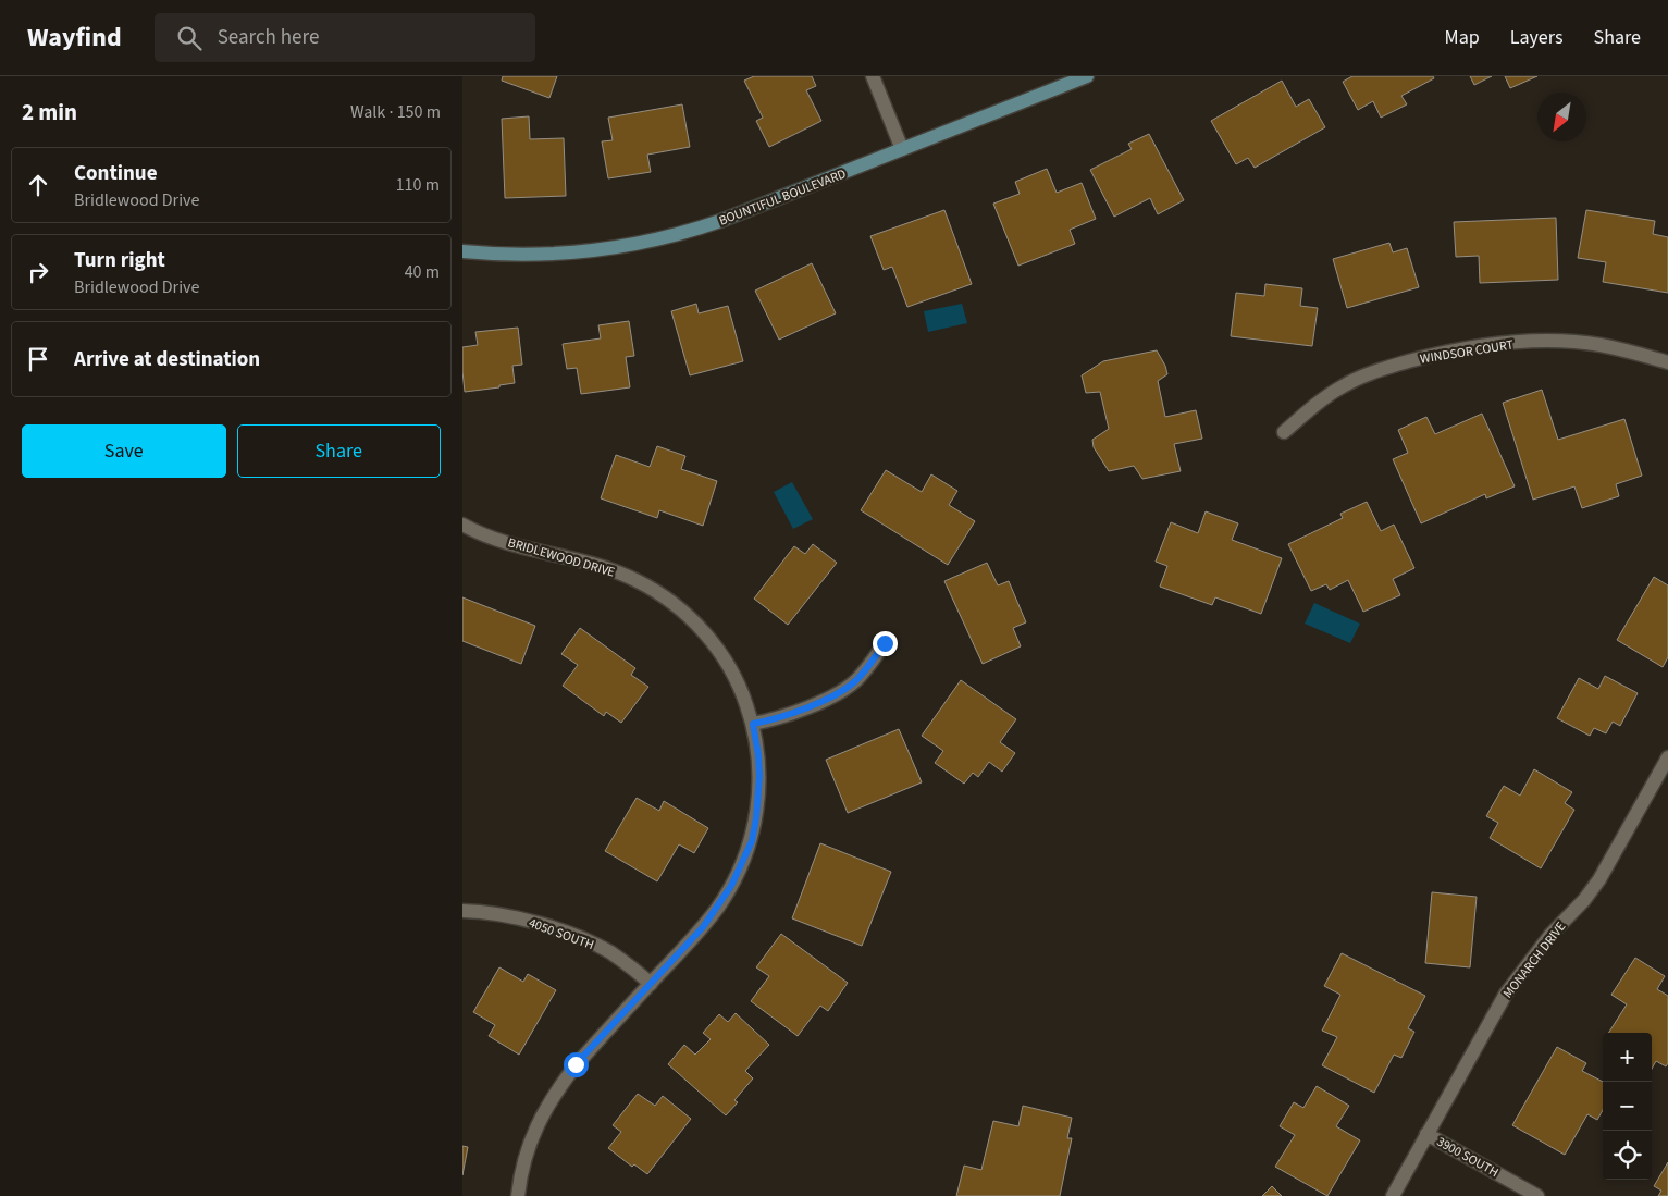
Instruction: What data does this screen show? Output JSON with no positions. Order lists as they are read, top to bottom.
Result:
{
  "streets": {
    "main road": ["BOUNTIFUL BOULEVARD"],
    "street": [
      "WINDSOR COURT",
      "BRIDLEWOOD DRIVE",
      "4050 SOUTH",
      "MONARCH DRIVE",
      "3900 SOUTH"
    ]
  },
  "crossings": [
    ["BRIDLEWOOD DRIVE", "4050 SOUTH"],
    ["MONARCH DRIVE", "3900 SOUTH"]
  ],
  "north": "bottom left",
  "page": {
    "header": "Wayfind",
    "search": "Search here",
    "nav": ["Map", "Layers", "Share"],
    "heading": ["2 min", "Walk · 150 m"],
    "list": [
      ["Continue", "Bridlewood Drive", "110 m"],
      ["Turn right", "Bridlewood Drive", "40 m"],
      "Arrive at destination"
    ],
    "buttons": ["Save", "Share"],
    "map_buttons": ["+", "−"]
  }
}
